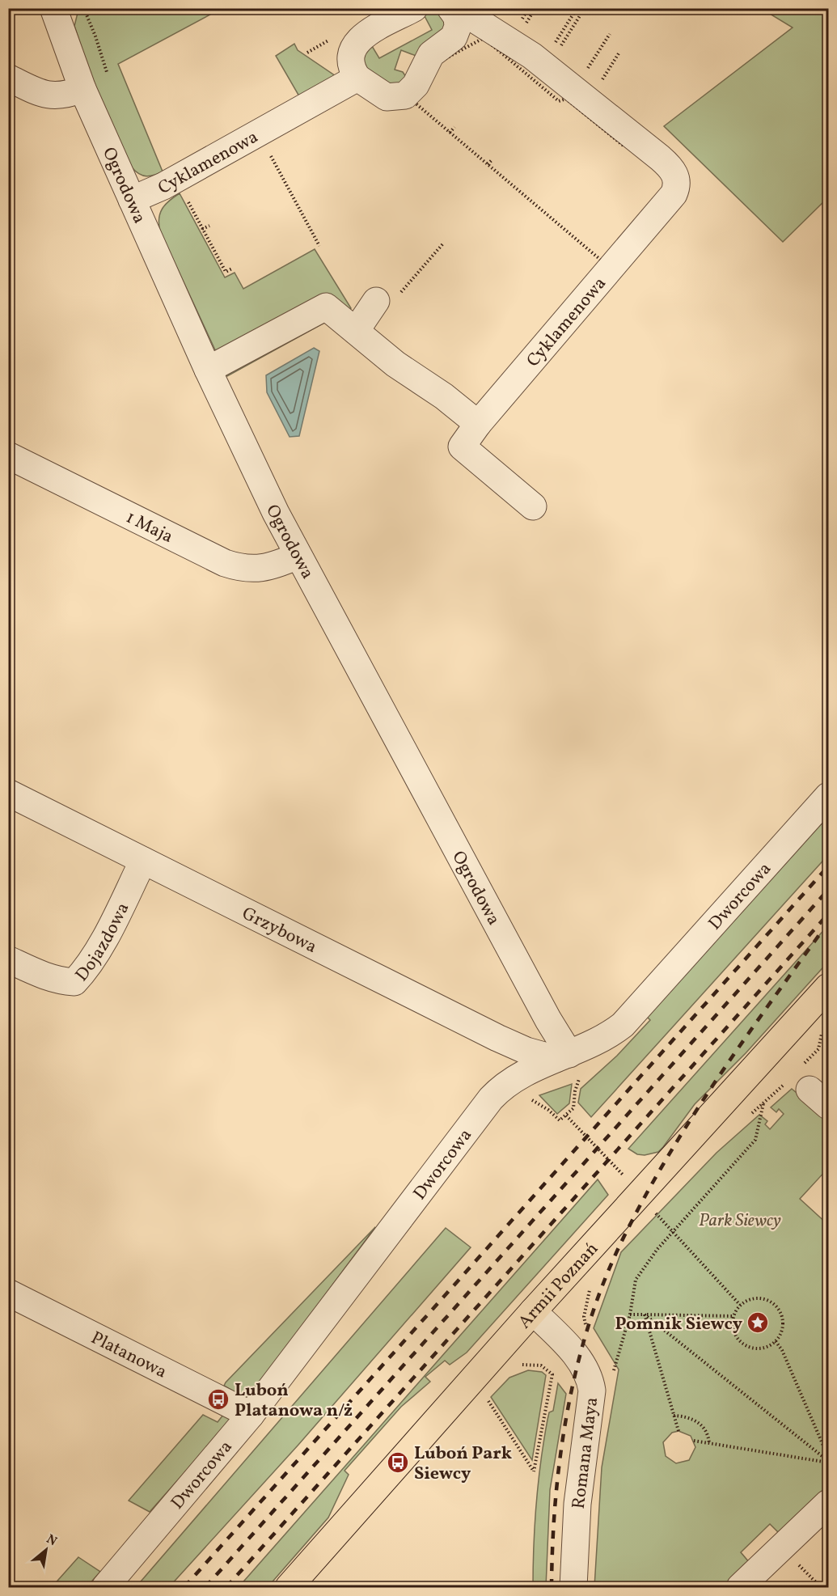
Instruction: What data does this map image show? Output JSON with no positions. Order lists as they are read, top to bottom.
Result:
{
  "streets": {
    "main road": ["Armii Poznań"],
    "street": [
      "Cyklamenowa",
      "Ogrodowa",
      "1 Maja",
      "Dworcowa",
      "Grzybowa",
      "Dojazdowa",
      "Platanowa",
      "Romana Maya"
    ]
  },
  "crossings": [
    ["Cyklamenowa", "Ogrodowa"],
    ["Ogrodowa", "1 Maja"],
    ["Ogrodowa", "Dworcowa"],
    ["Ogrodowa", "Grzybowa"],
    ["Dworcowa", "Grzybowa"],
    ["Dworcowa", "Platanowa"],
    ["Grzybowa", "Dojazdowa"],
    ["Armii Poznań", "Romana Maya"]
  ],
  "parks": ["Park Siewcy"],
  "places": {
    "place": ["Pomnik Siewcy"],
    "bus stop": ["Luboń Platanowa n/ż", "Luboń Park Siewcy"]
  },
  "north": "top right"
}
